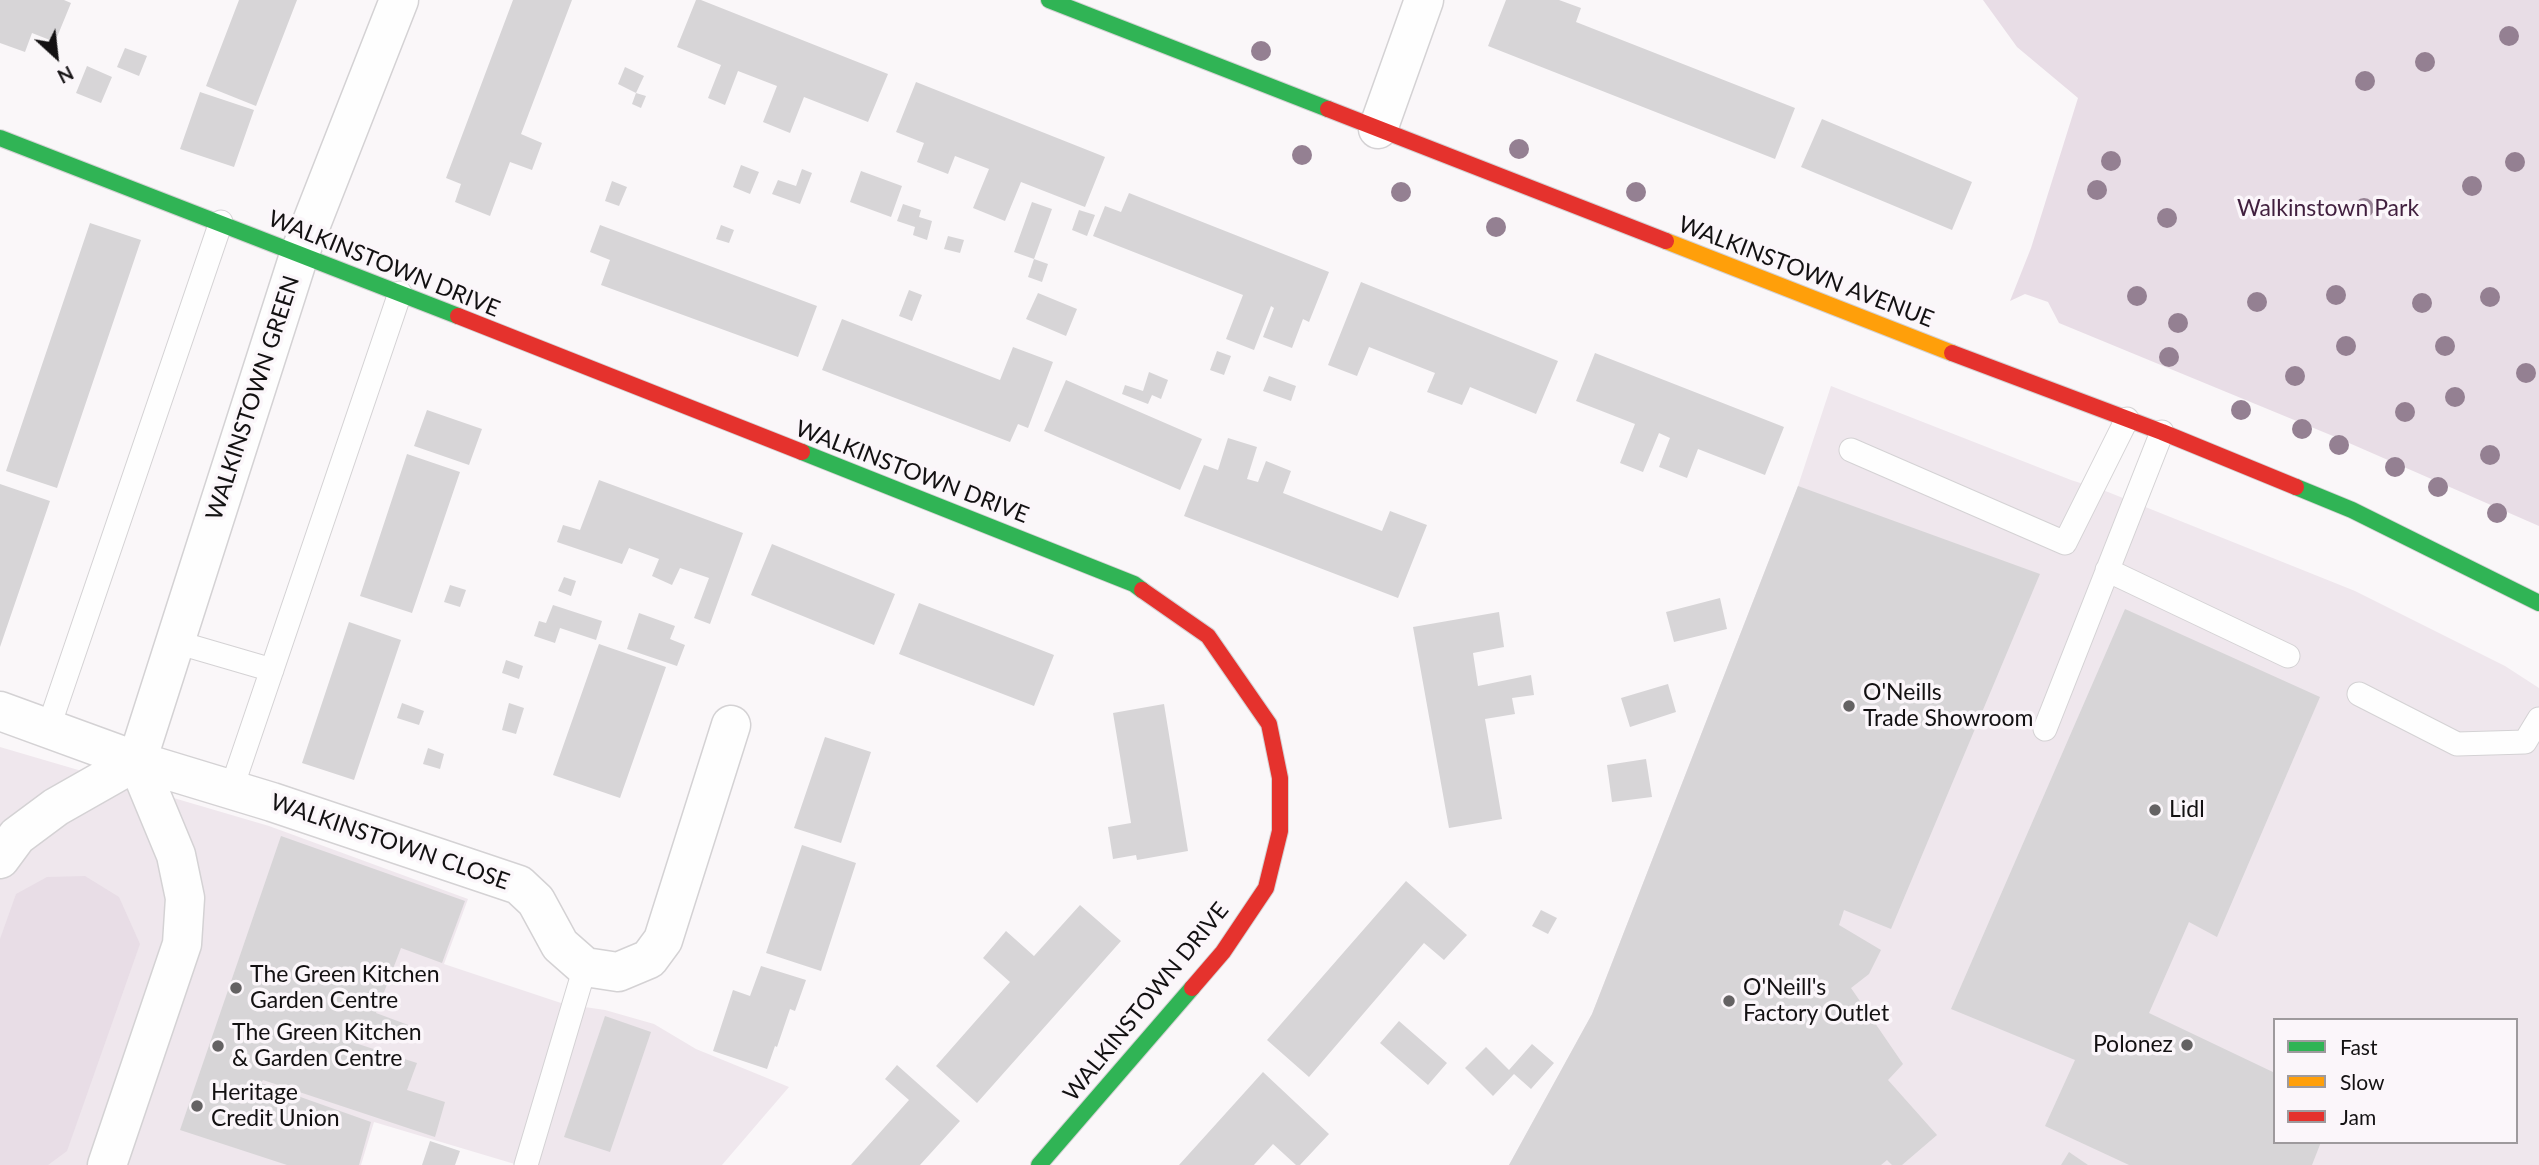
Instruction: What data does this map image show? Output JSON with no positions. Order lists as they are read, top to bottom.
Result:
{
  "streets": {
    "street": [
      "WALKINSTOWN DRIVE",
      "WALKINSTOWN AVENUE",
      "WALKINSTOWN GREEN",
      "WALKINSTOWN CLOSE"
    ]
  },
  "crossings": [
    ["WALKINSTOWN DRIVE", "WALKINSTOWN GREEN"],
    ["WALKINSTOWN GREEN", "WALKINSTOWN CLOSE"]
  ],
  "parks": ["Walkinstown Park"],
  "places": [
    "O'Neills Trade Showroom",
    "Lidl",
    "The Green Kitchen Garden Centre",
    "O'Neill's Factory Outlet",
    "Polonez",
    "The Green Kitchen & Garden Centre",
    "Heritage Credit Union"
  ],
  "legend": ["Fast", "Slow", "Jam"],
  "north": "bottom right"
}
